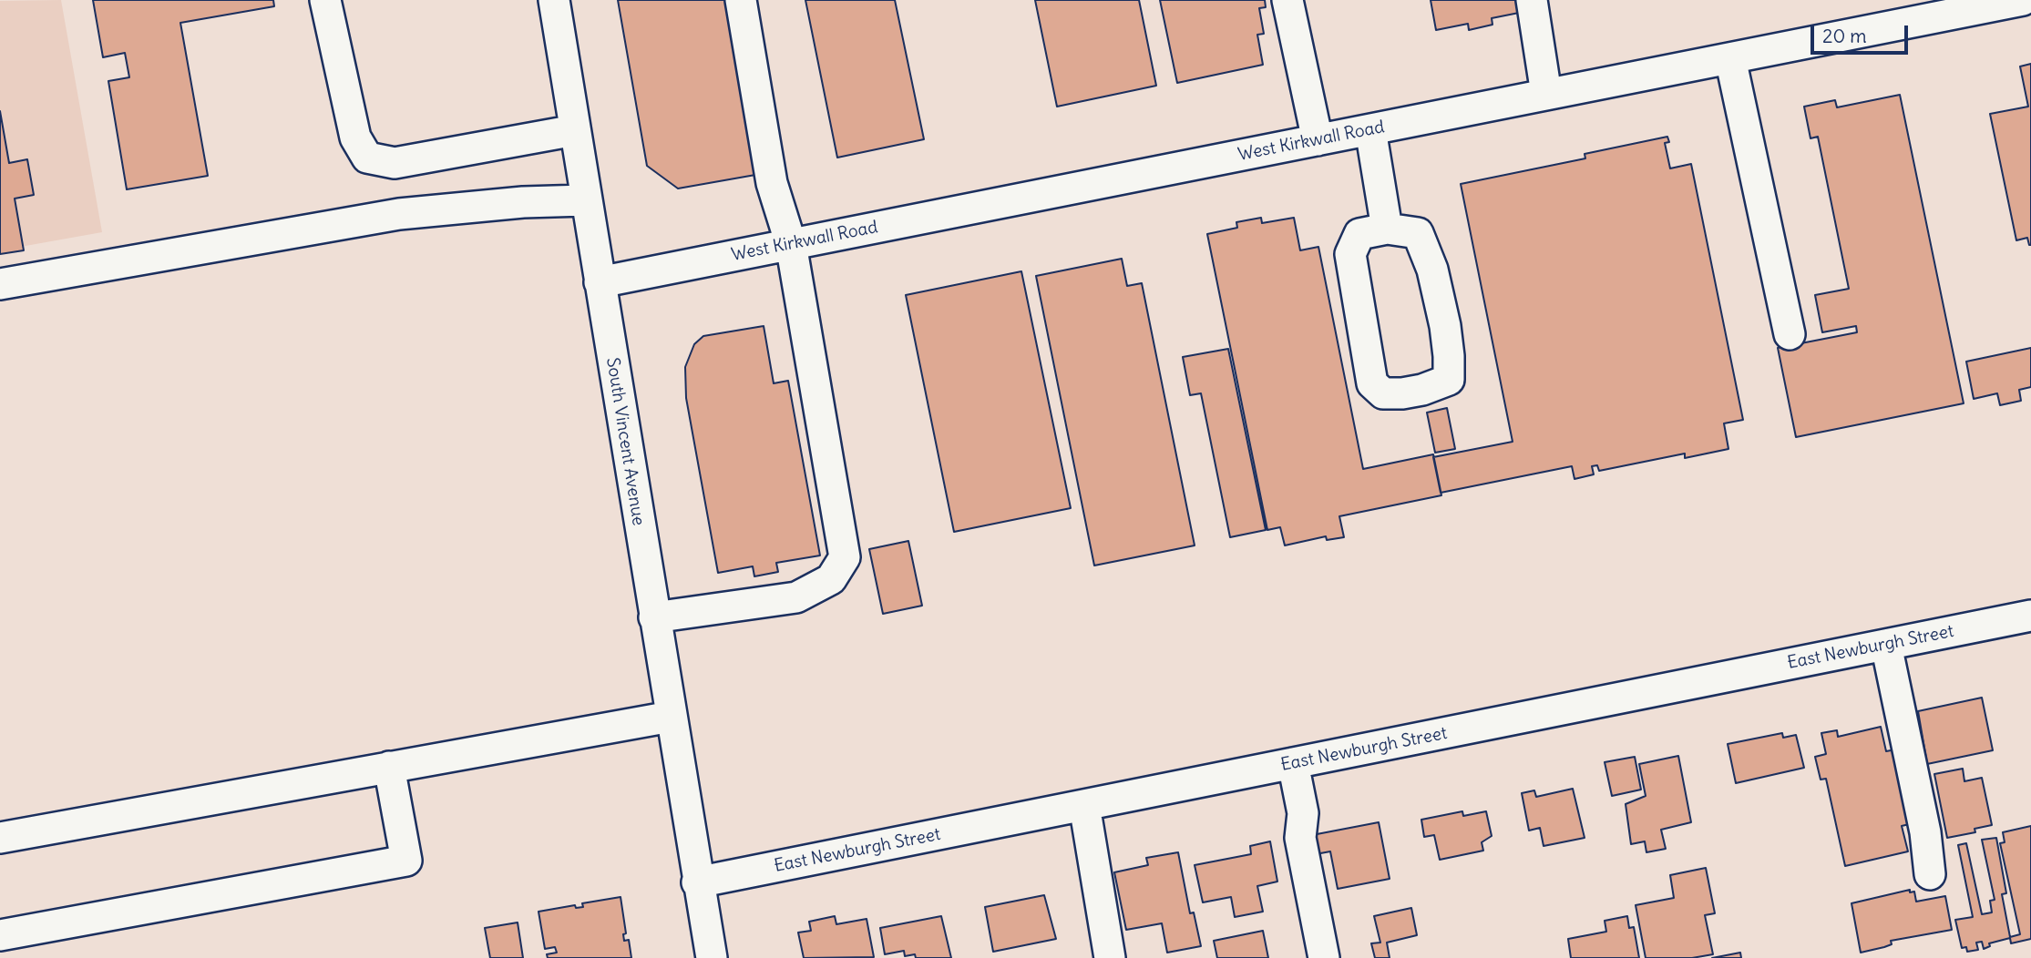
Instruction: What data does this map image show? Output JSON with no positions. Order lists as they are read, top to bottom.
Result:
{
  "streets": {
    "street": ["West Kirkwall Road", "South Vincent Avenue", "East Newburgh Street"]
  },
  "crossings": [
    ["West Kirkwall Road", "South Vincent Avenue"],
    ["South Vincent Avenue", "East Newburgh Street"]
  ],
  "scale_bar": "20 m"
}
